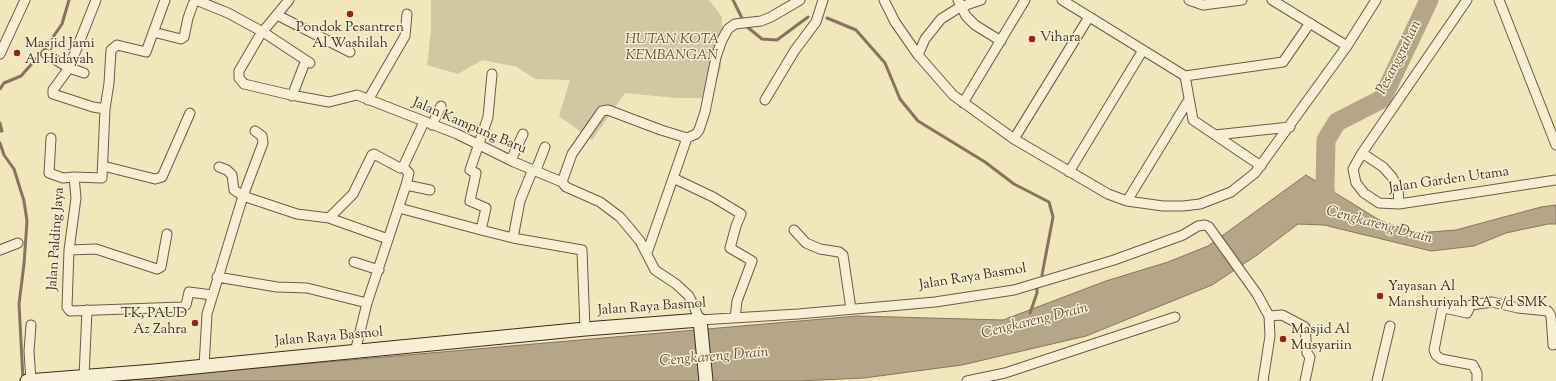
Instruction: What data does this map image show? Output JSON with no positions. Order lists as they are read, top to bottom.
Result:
{
  "streets": {
    "street": [
      "Jalan Kampung Baru",
      "Jalan Garden Utama",
      "Jalan Palding Jaya",
      "Jalan Raya Basmol"
    ]
  },
  "crossings": [
    ["Jalan Kampung Baru", "Jalan Raya Basmol"]
  ],
  "water": ["Pesanggrahan", "Cengkareng Drain"],
  "parks": ["HUTAN KOTA KEMBANGAN"],
  "places": [
    "Pondok Pesantren Al Washilah",
    "Vihara",
    "Masjid Jami Al Hidayah",
    "Yayasan Al Manshuriyah RA s/d SMK",
    "TK, PAUD Az Zahra",
    "Masjid Al Musyariin"
  ]
}
